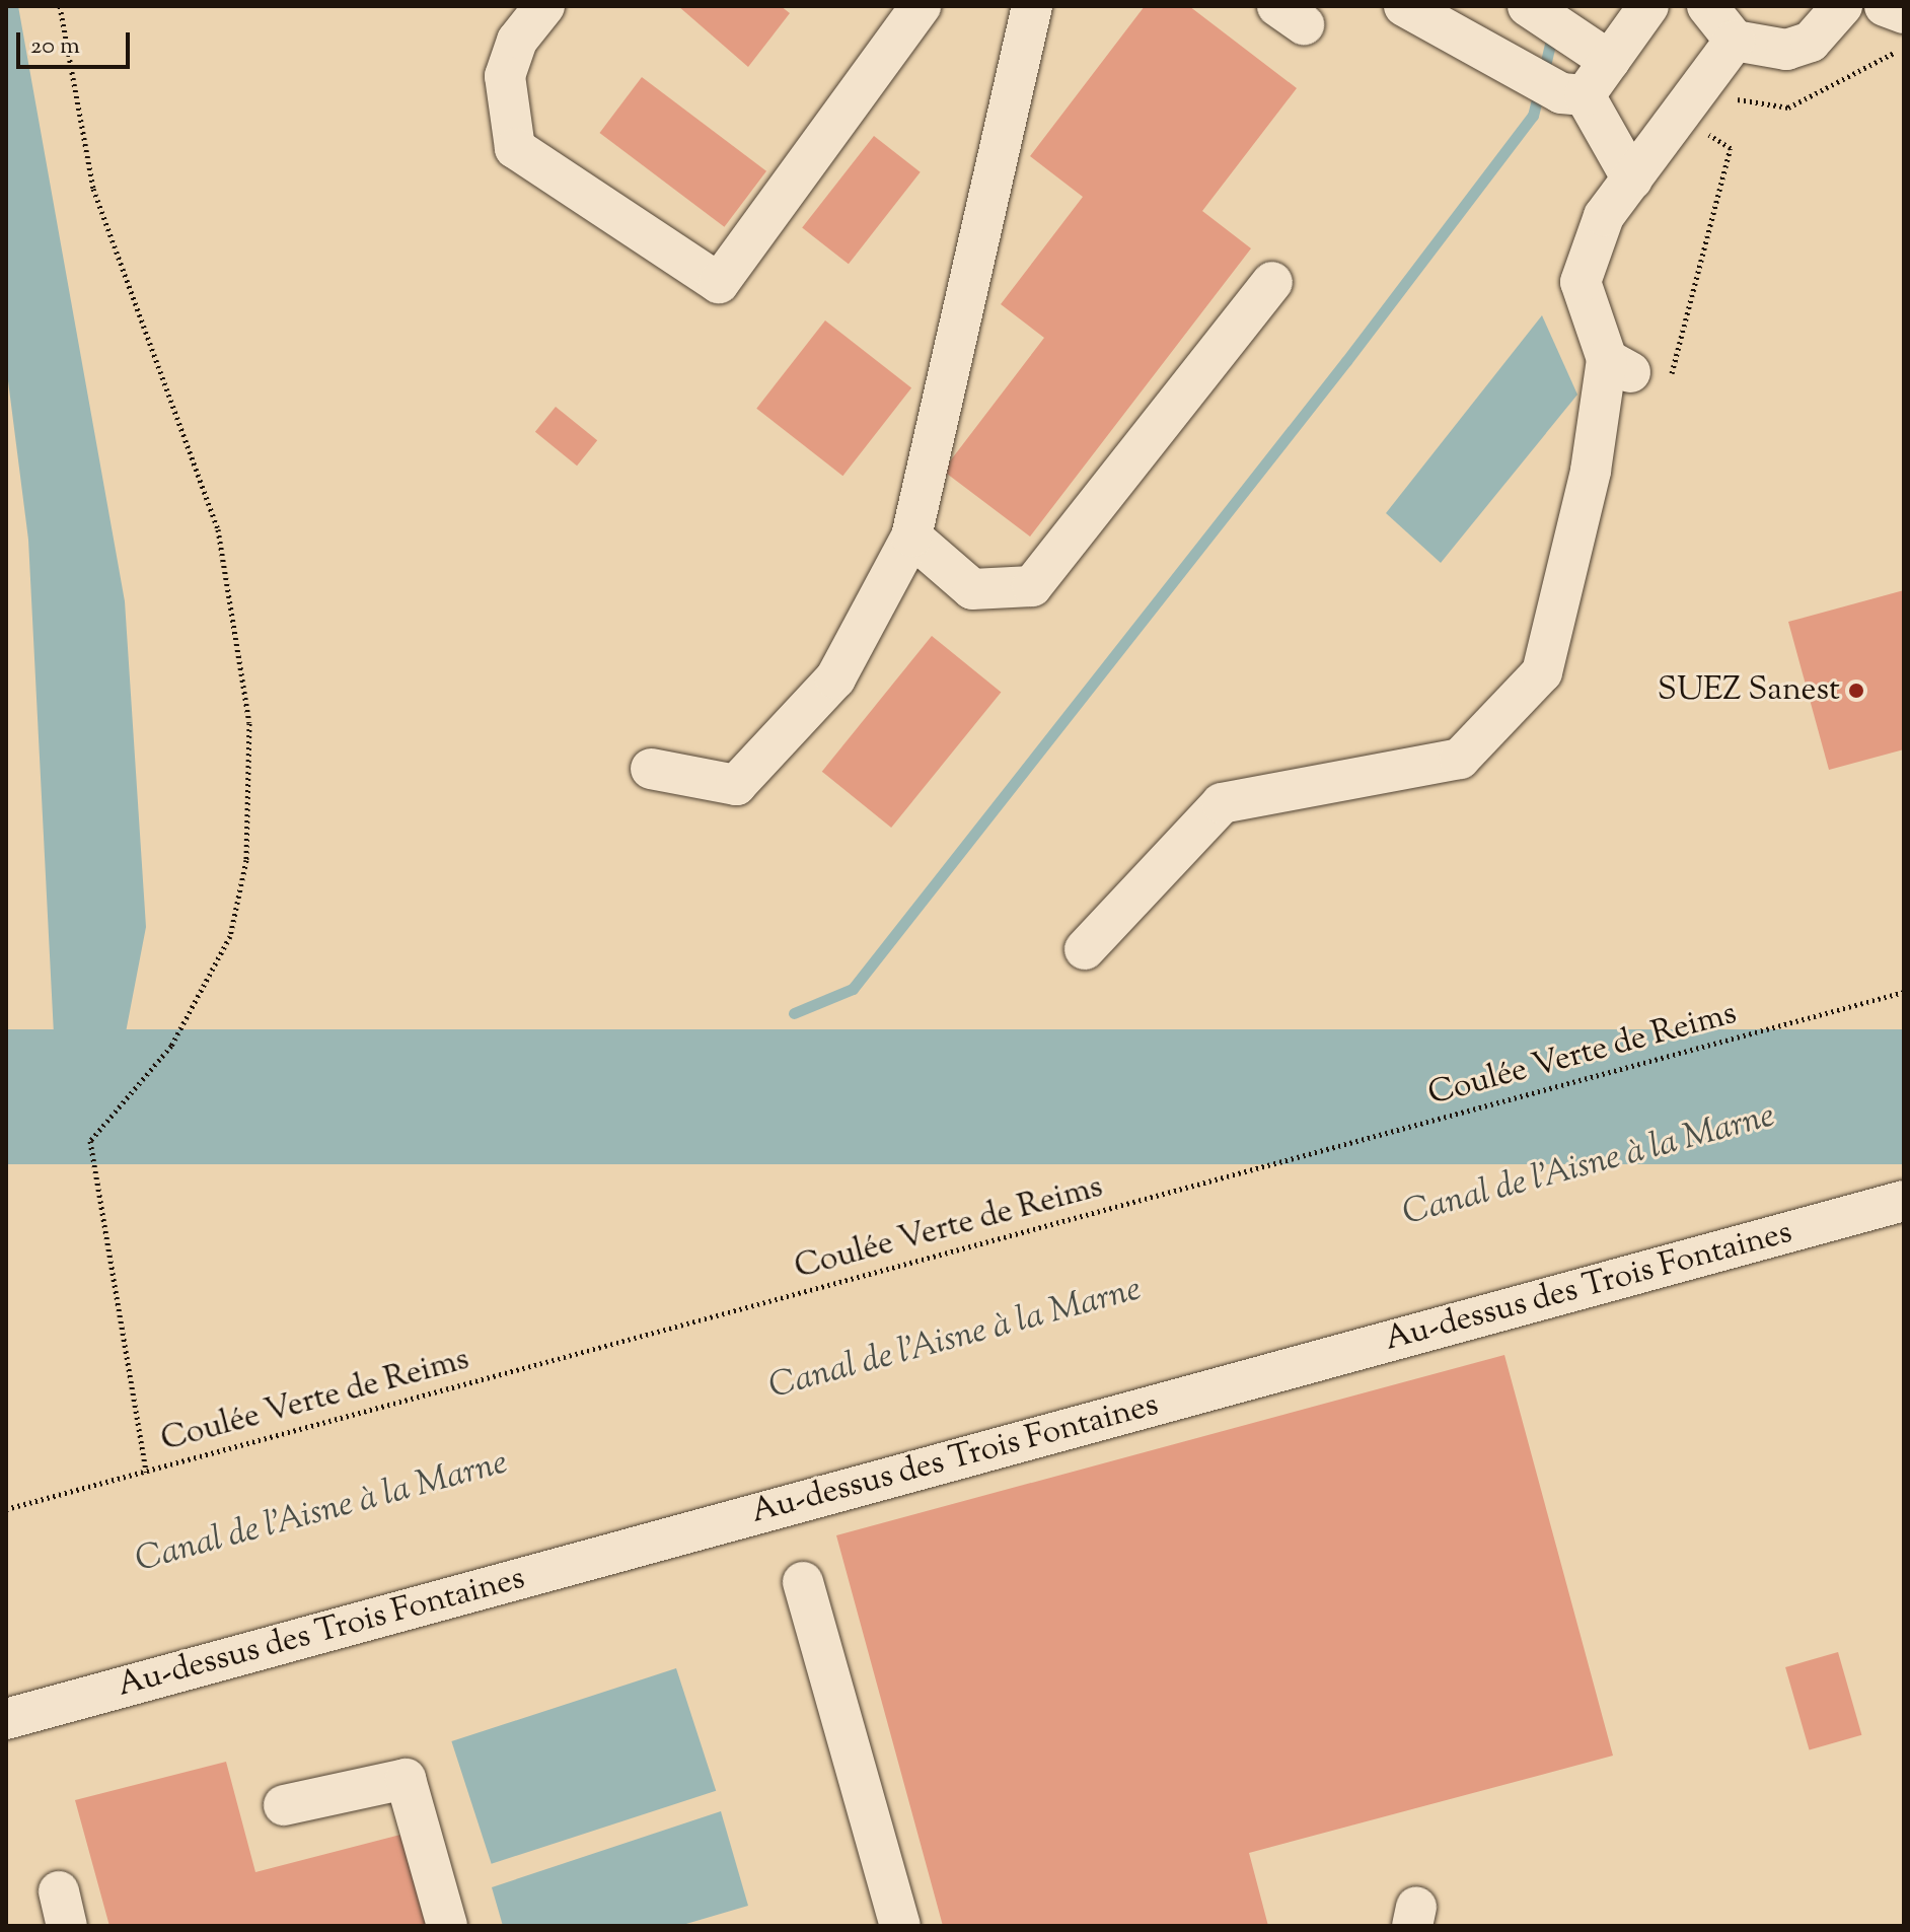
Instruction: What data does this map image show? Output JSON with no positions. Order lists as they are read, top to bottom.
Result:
{
  "streets": {
    "street": ["Au-dessus des Trois Fontaines"],
    "path": ["Coulée Verte de Reims"]
  },
  "water": ["Canal de l'Aisne à la Marne"],
  "places": ["SUEZ Sanest"],
  "scale_bar": "20 m"
}
